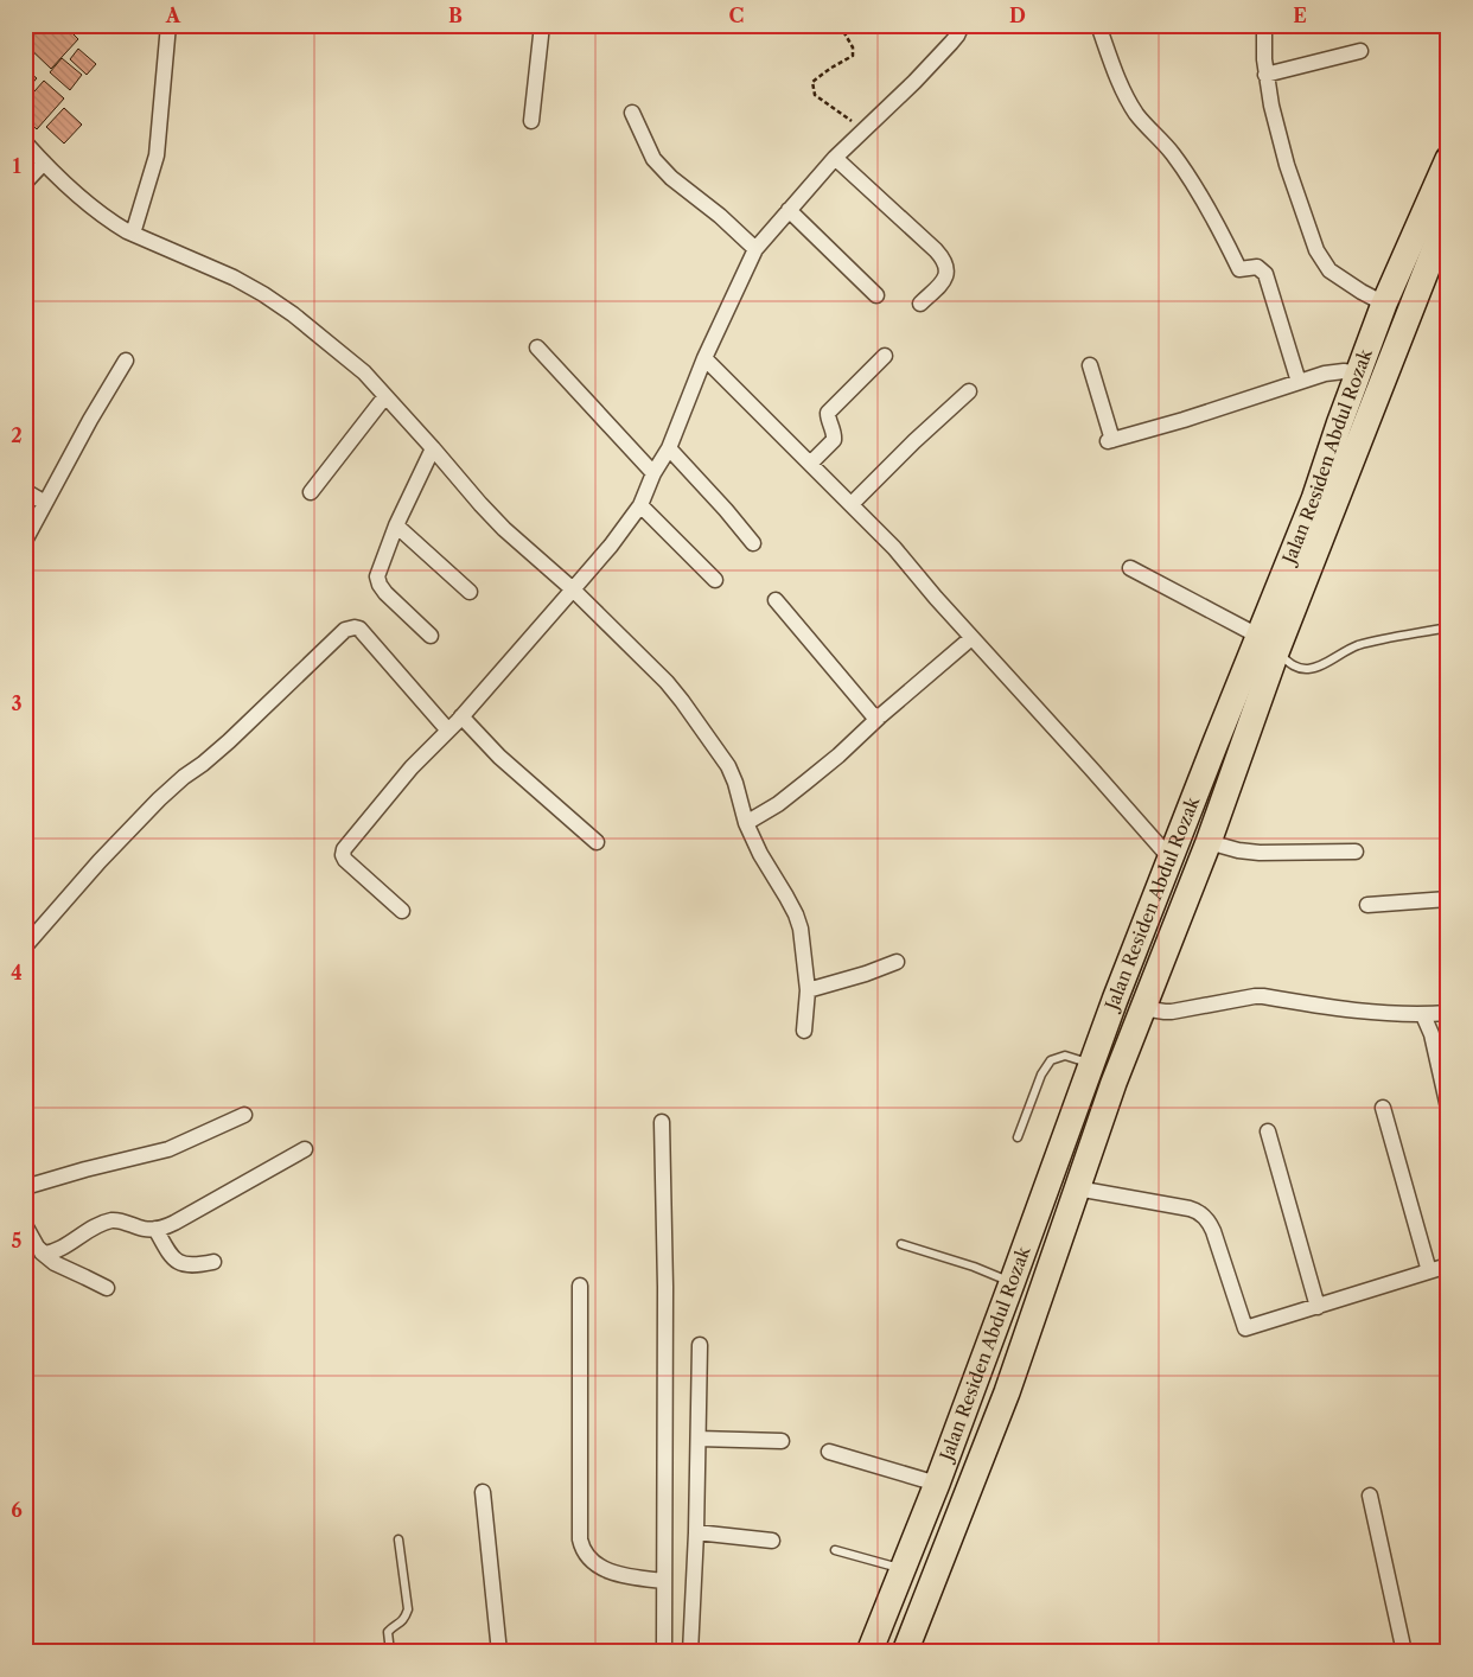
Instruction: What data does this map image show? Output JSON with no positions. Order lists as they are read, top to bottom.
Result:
{
  "streets": {
    "highway": ["Jalan Residen Abdul Rozak"]
  },
  "grid": {
    "columns": [
      "A",
      "B",
      "C",
      "D",
      "E"
    ],
    "rows": [
      "1",
      "2",
      "3",
      "4",
      "5",
      "6"
    ]
  }
}
